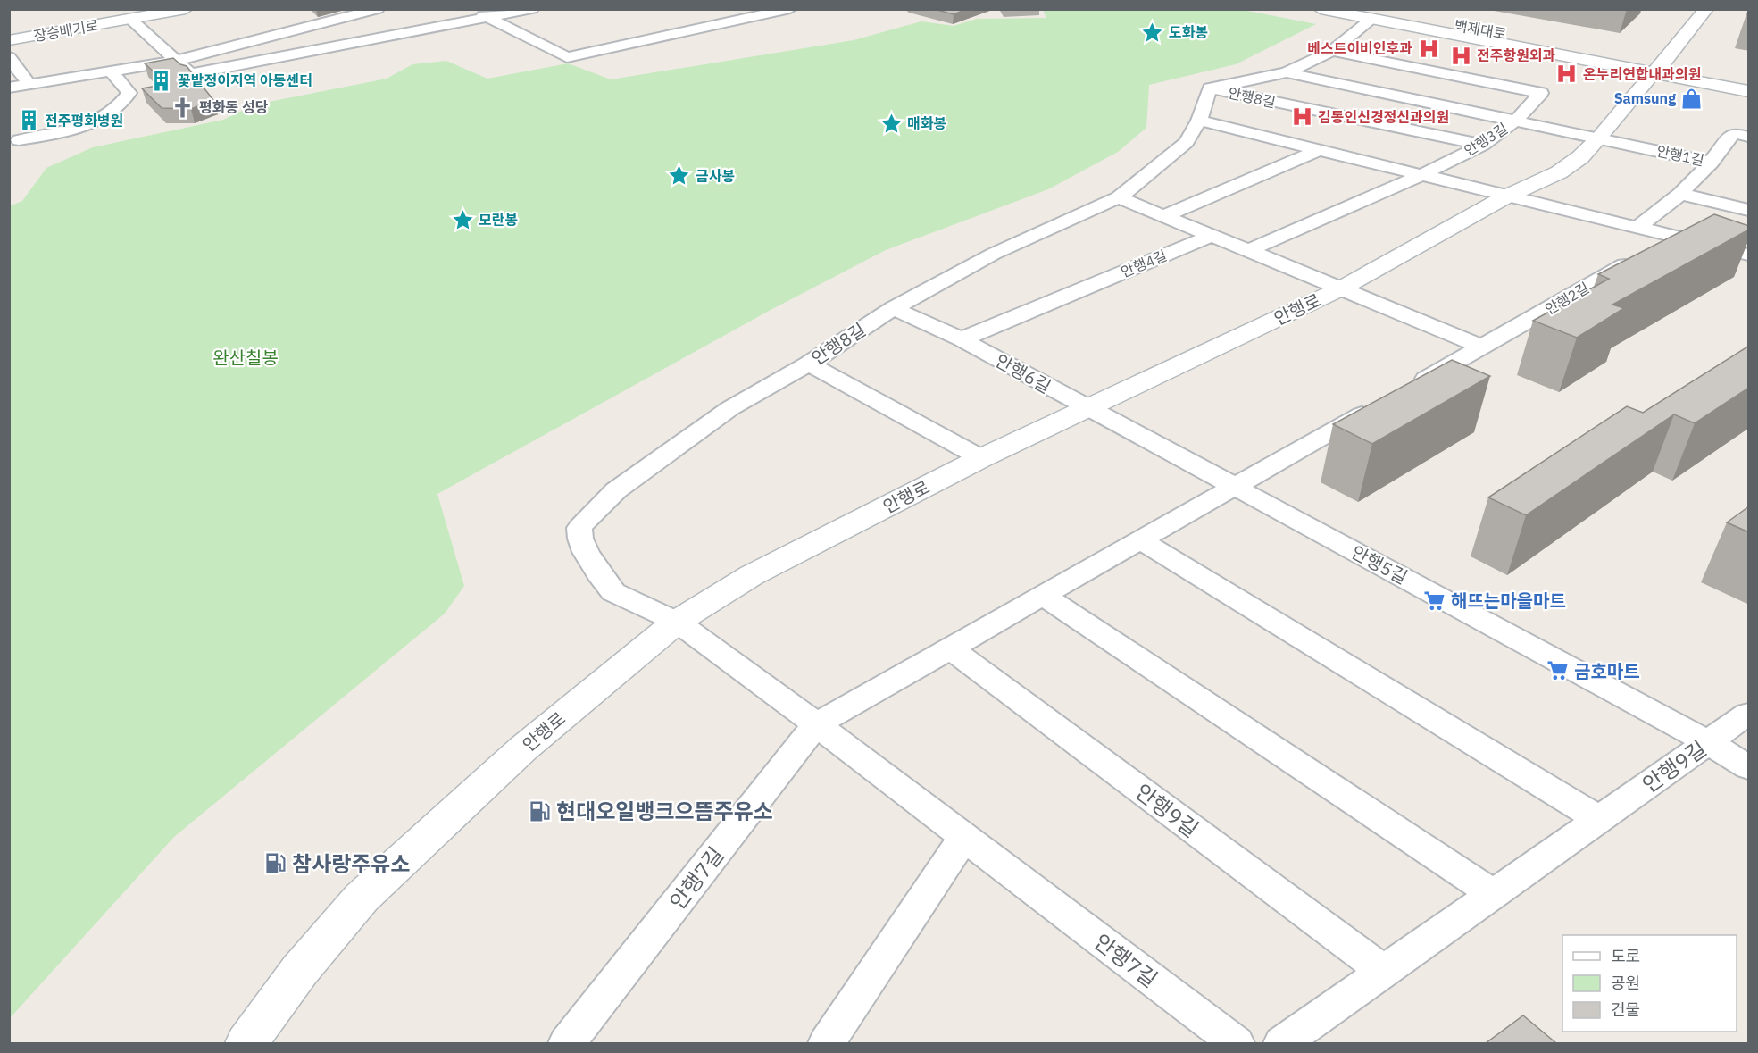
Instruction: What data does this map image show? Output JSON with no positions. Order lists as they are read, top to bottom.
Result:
{
  "streets": {
    "street": [
      "백제대로",
      "장승배기로",
      "안행8길",
      "안행3길",
      "안행1길",
      "안행4길",
      "안행2길",
      "안행로",
      "안행6길",
      "안행5길",
      "안행9길",
      "안행7길"
    ]
  },
  "crossings": [
    ["백제대로", "안행8길"],
    ["백제대로", "안행로"],
    ["안행8길", "안행3길"],
    ["안행8길", "안행1길"],
    ["안행8길", "안행로"],
    ["안행8길", "안행6길"],
    ["안행8길", "안행7길"],
    ["안행1길", "안행로"],
    ["안행4길", "안행6길"],
    ["안행2길", "안행5길"],
    ["안행로", "안행6길"],
    ["안행로", "안행5길"],
    ["안행로", "안행7길"],
    ["안행6길", "안행5길"],
    ["안행5길", "안행9길"],
    ["안행9길", "안행7길"]
  ],
  "parks": ["완산칠봉"],
  "places": {
    "place": [
      "도화봉",
      "매화봉",
      "금사봉",
      "모란봉"
    ],
    "hospital": [
      "베스트이비인후과",
      "전주항원외과",
      "온누리연합내과의원",
      "김동인신경정신과의원"
    ],
    "building": ["꽃밭정이지역 아동센터", "전주평화병원"],
    "shop": ["Samsung"],
    "church": ["평화동 성당"],
    "supermarket": ["해뜨는마을마트", "금호마트"],
    "fuel station": ["현대오일뱅크으뜸주유소", "참사랑주유소"]
  },
  "legend": ["도로", "공원", "건물"]
}
